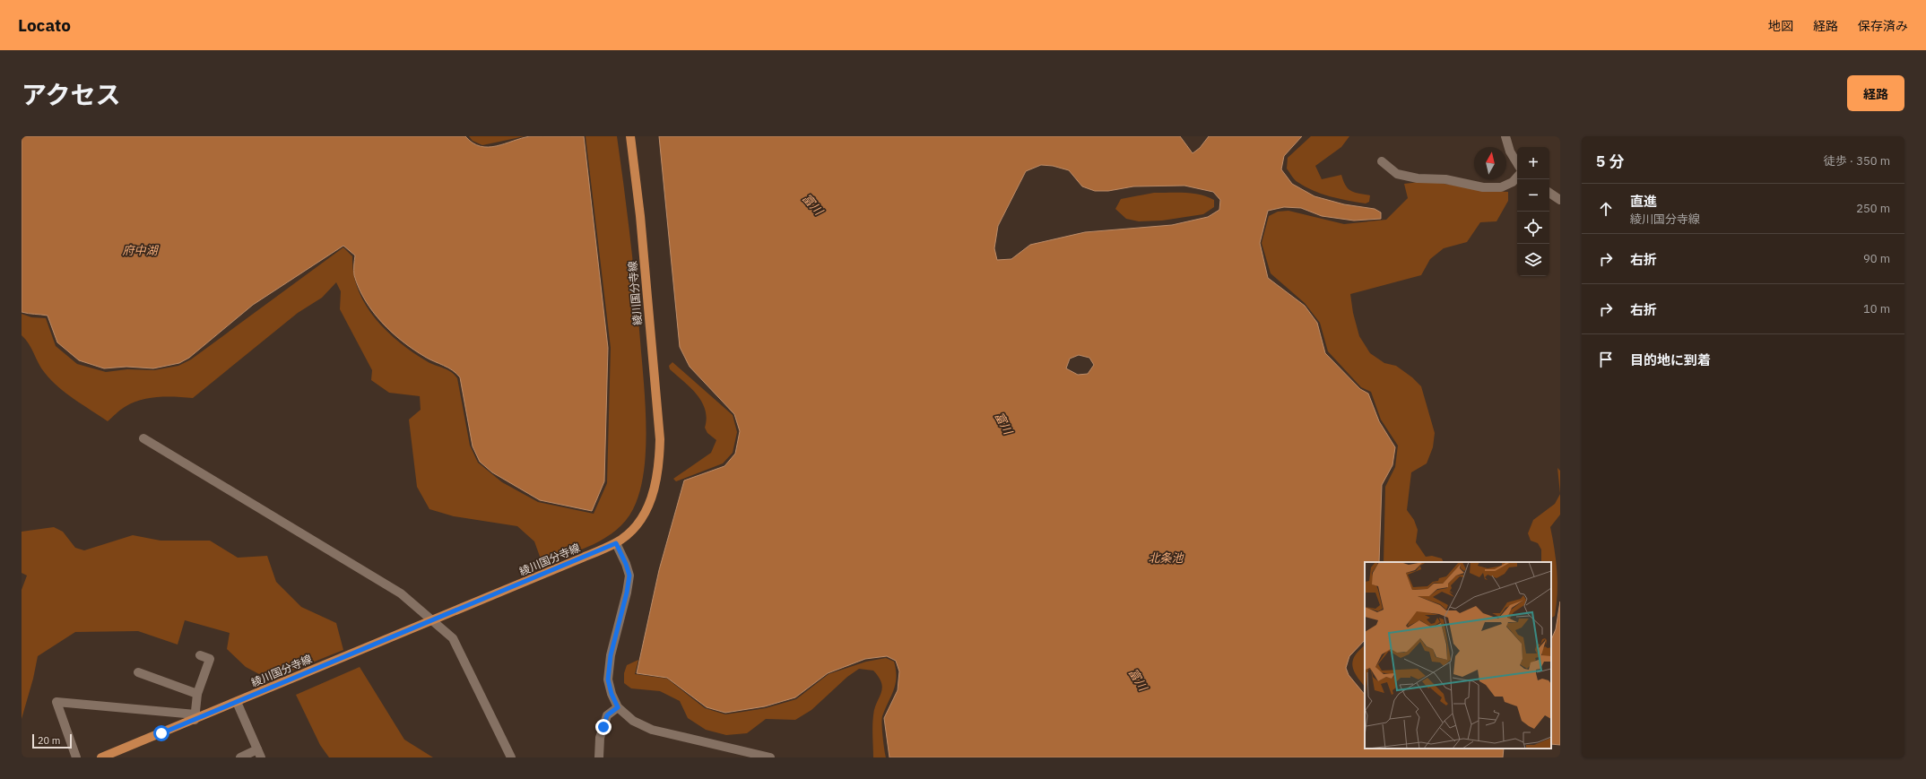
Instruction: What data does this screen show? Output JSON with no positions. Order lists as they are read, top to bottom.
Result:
{
  "streets": {
    "main road": ["綾川国分寺線"]
  },
  "water": ["富川", "府中湖", "北条池"],
  "scale_bar": "20 m",
  "north": "top",
  "page": {
    "header": "Locato",
    "nav": ["地図", "経路", "保存済み"],
    "title": "アクセス",
    "buttons": "経路",
    "heading": ["5 分", "徒歩 · 350 m"],
    "map_buttons": ["+", "−"],
    "list": [
      ["直進", "綾川国分寺線", "250 m"],
      ["右折", "90 m"],
      ["右折", "10 m"],
      "目的地に到着"
    ],
    "scale": "20 m"
  }
}
